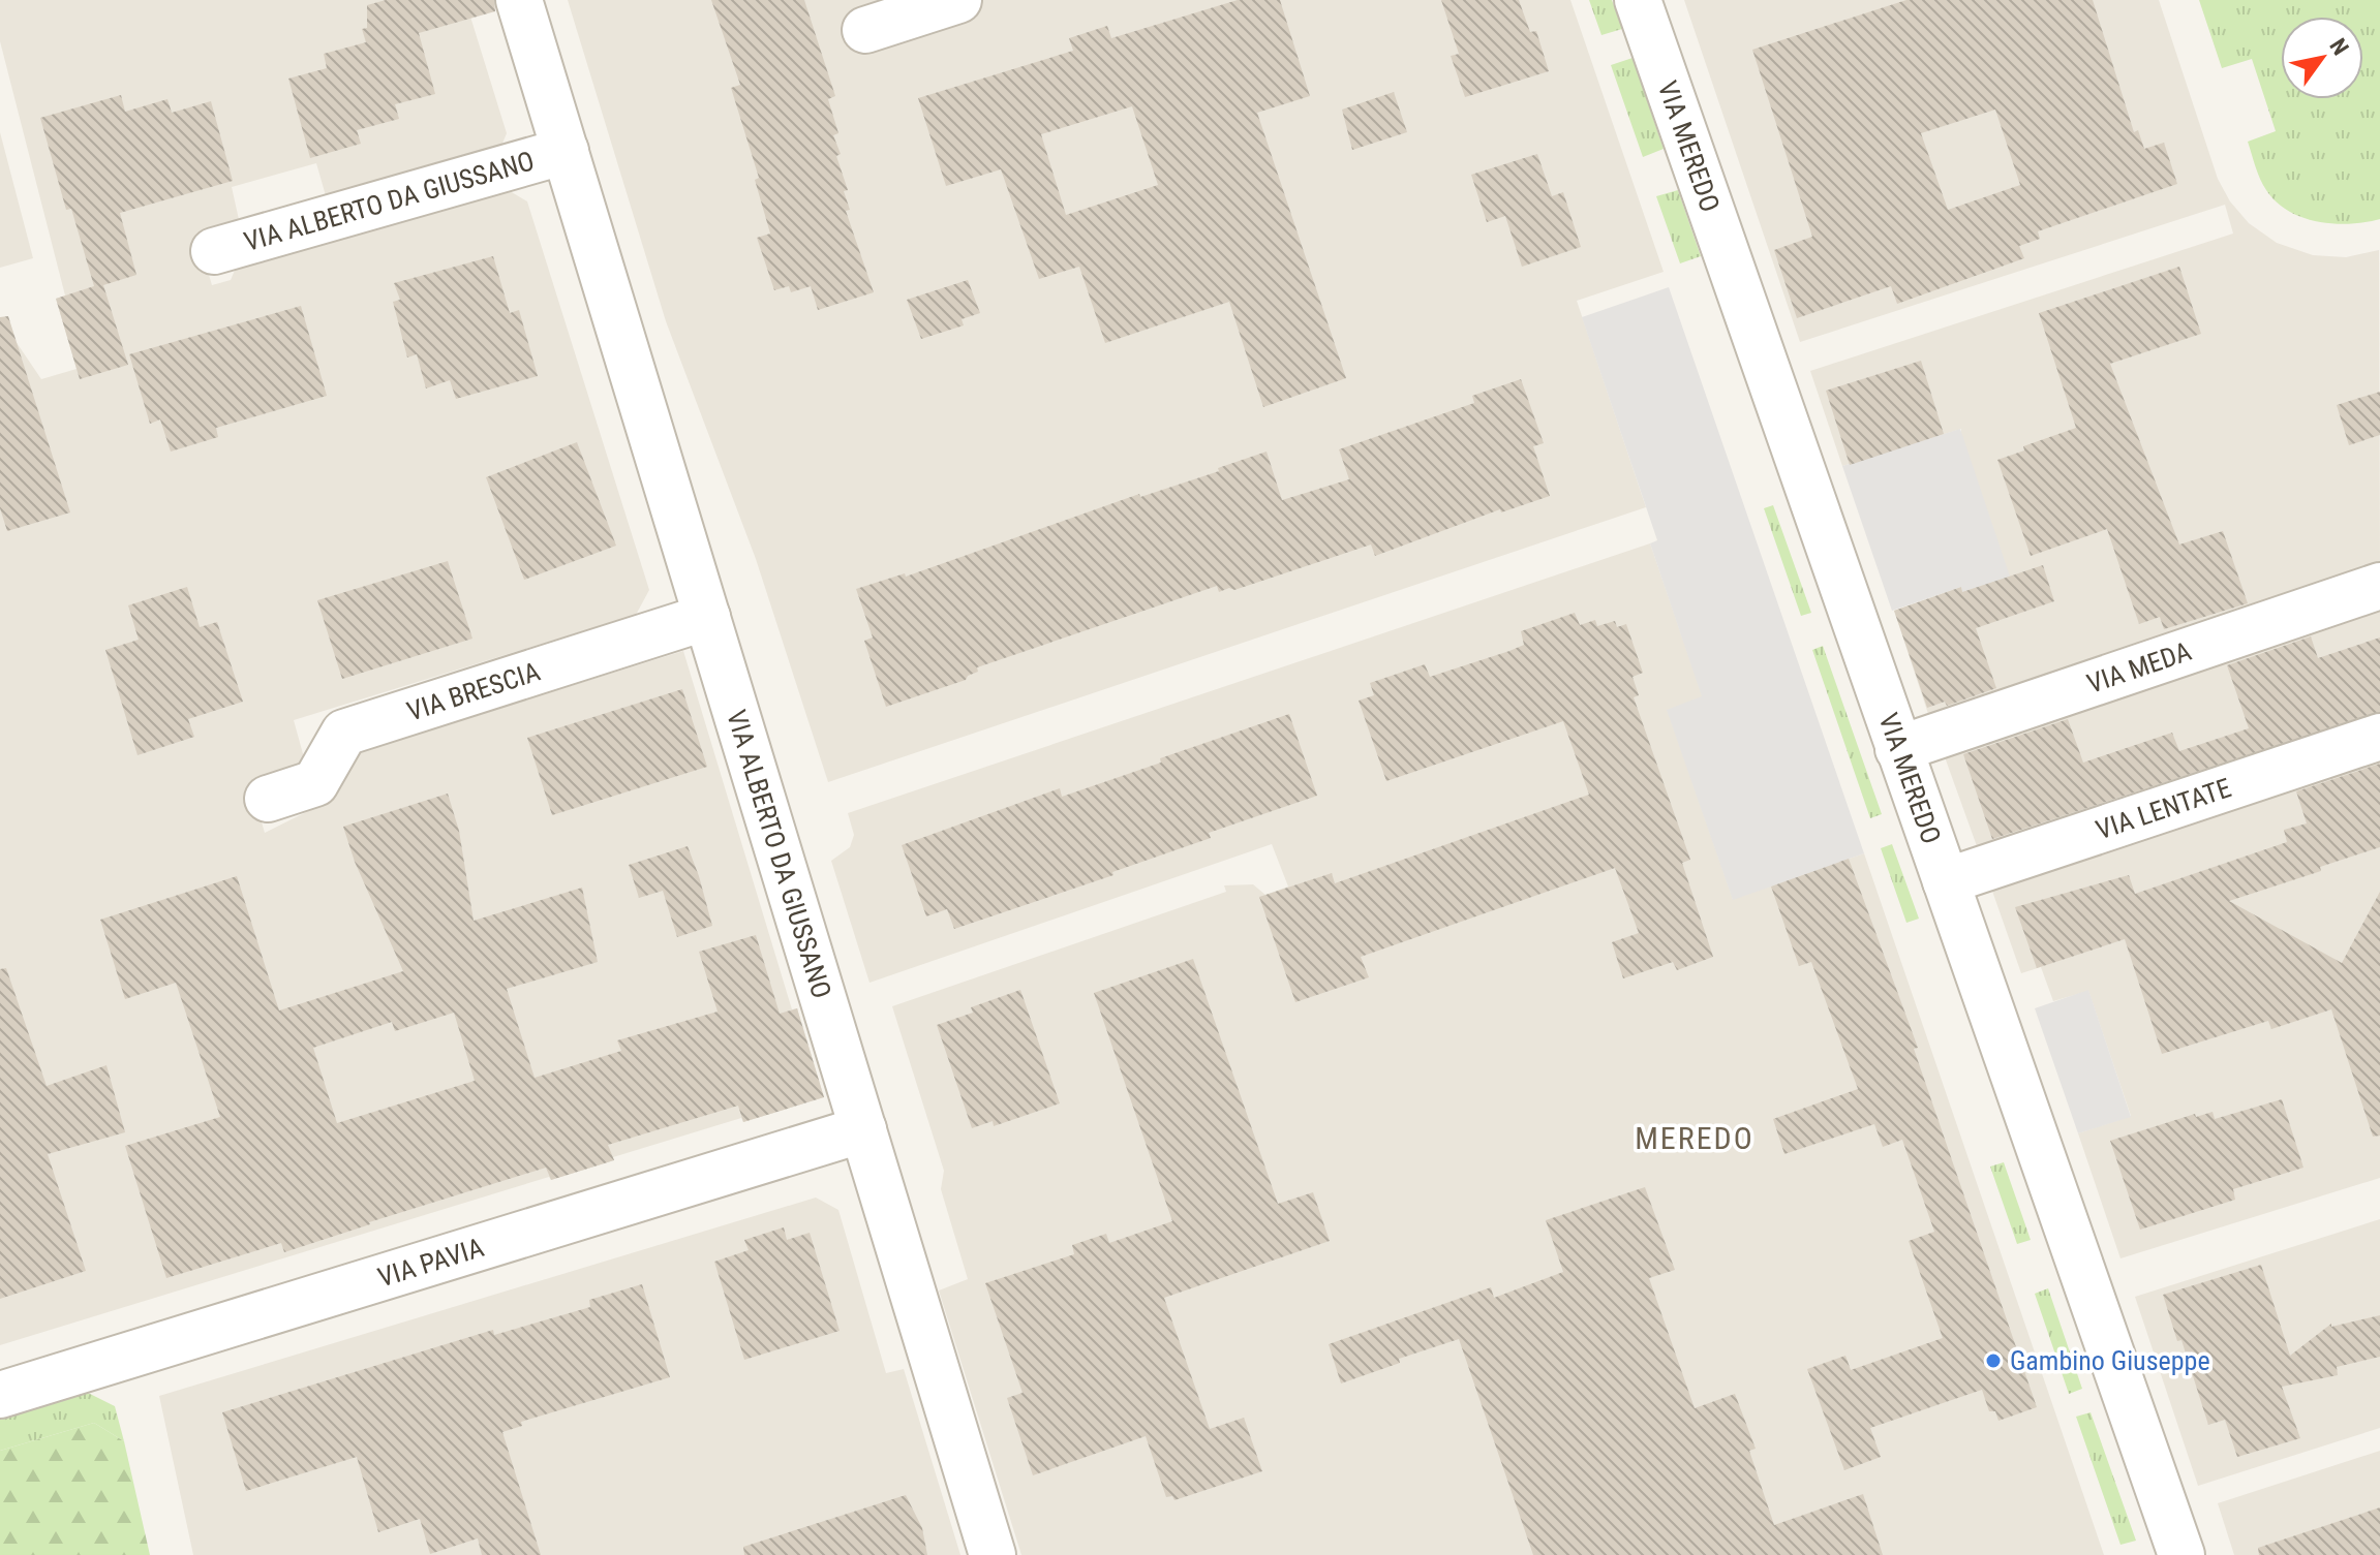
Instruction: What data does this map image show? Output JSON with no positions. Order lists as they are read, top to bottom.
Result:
{
  "streets": {
    "street": [
      "VIA MEREDO",
      "VIA ALBERTO DA GIUSSANO",
      "VIA MEDA",
      "VIA BRESCIA",
      "VIA LENTATE",
      "VIA PAVIA"
    ]
  },
  "crossings": [
    ["VIA MEREDO", "VIA MEDA"],
    ["VIA MEREDO", "VIA LENTATE"],
    ["VIA ALBERTO DA GIUSSANO", "VIA BRESCIA"],
    ["VIA ALBERTO DA GIUSSANO", "VIA PAVIA"]
  ],
  "districts": ["MEREDO"],
  "places": ["Gambino Giuseppe"],
  "north": "top right"
}
